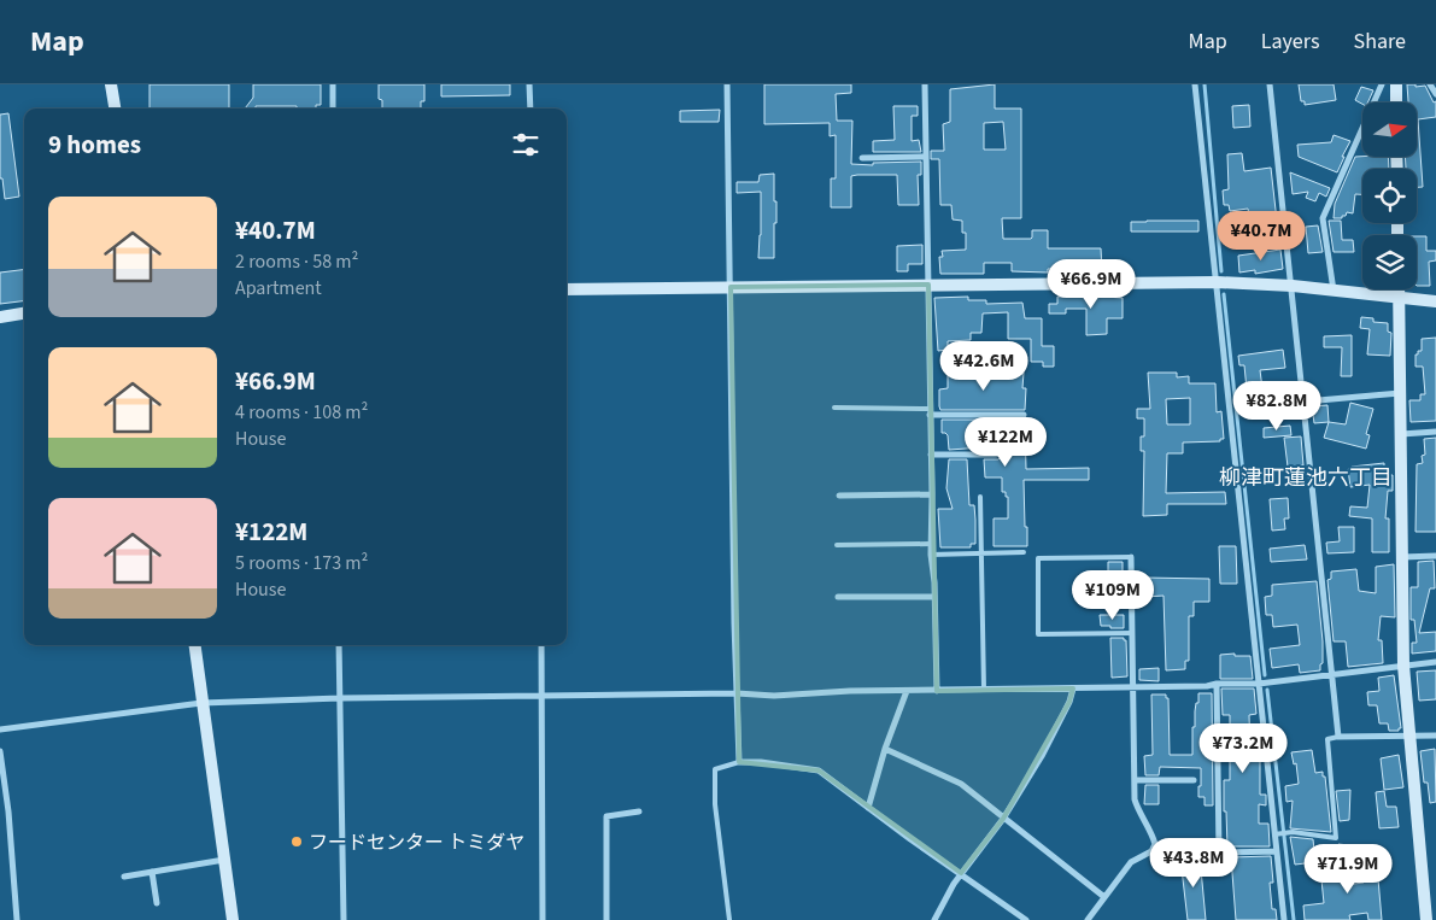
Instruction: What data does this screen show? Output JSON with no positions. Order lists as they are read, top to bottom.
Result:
{
  "districts": ["柳津町蓮池六丁目"],
  "places": ["フードセンター トミダヤ"],
  "north": "right",
  "page": {
    "header": "Map",
    "nav": ["Map", "Layers", "Share"],
    "heading": "9 homes",
    "list": [
      {
        "name": "¥40.7M",
        "note": "2 rooms · 58 m² · Apartment"
      },
      {
        "name": "¥66.9M",
        "note": "4 rooms · 108 m² · House"
      },
      {
        "name": "¥122M",
        "note": "5 rooms · 173 m² · House"
      }
    ],
    "price": [
      "¥40.7M",
      "¥66.9M",
      "¥42.6M",
      "¥82.8M",
      "¥122M",
      "¥109M",
      "¥73.2M",
      "¥43.8M",
      "¥71.9M"
    ]
  }
}
